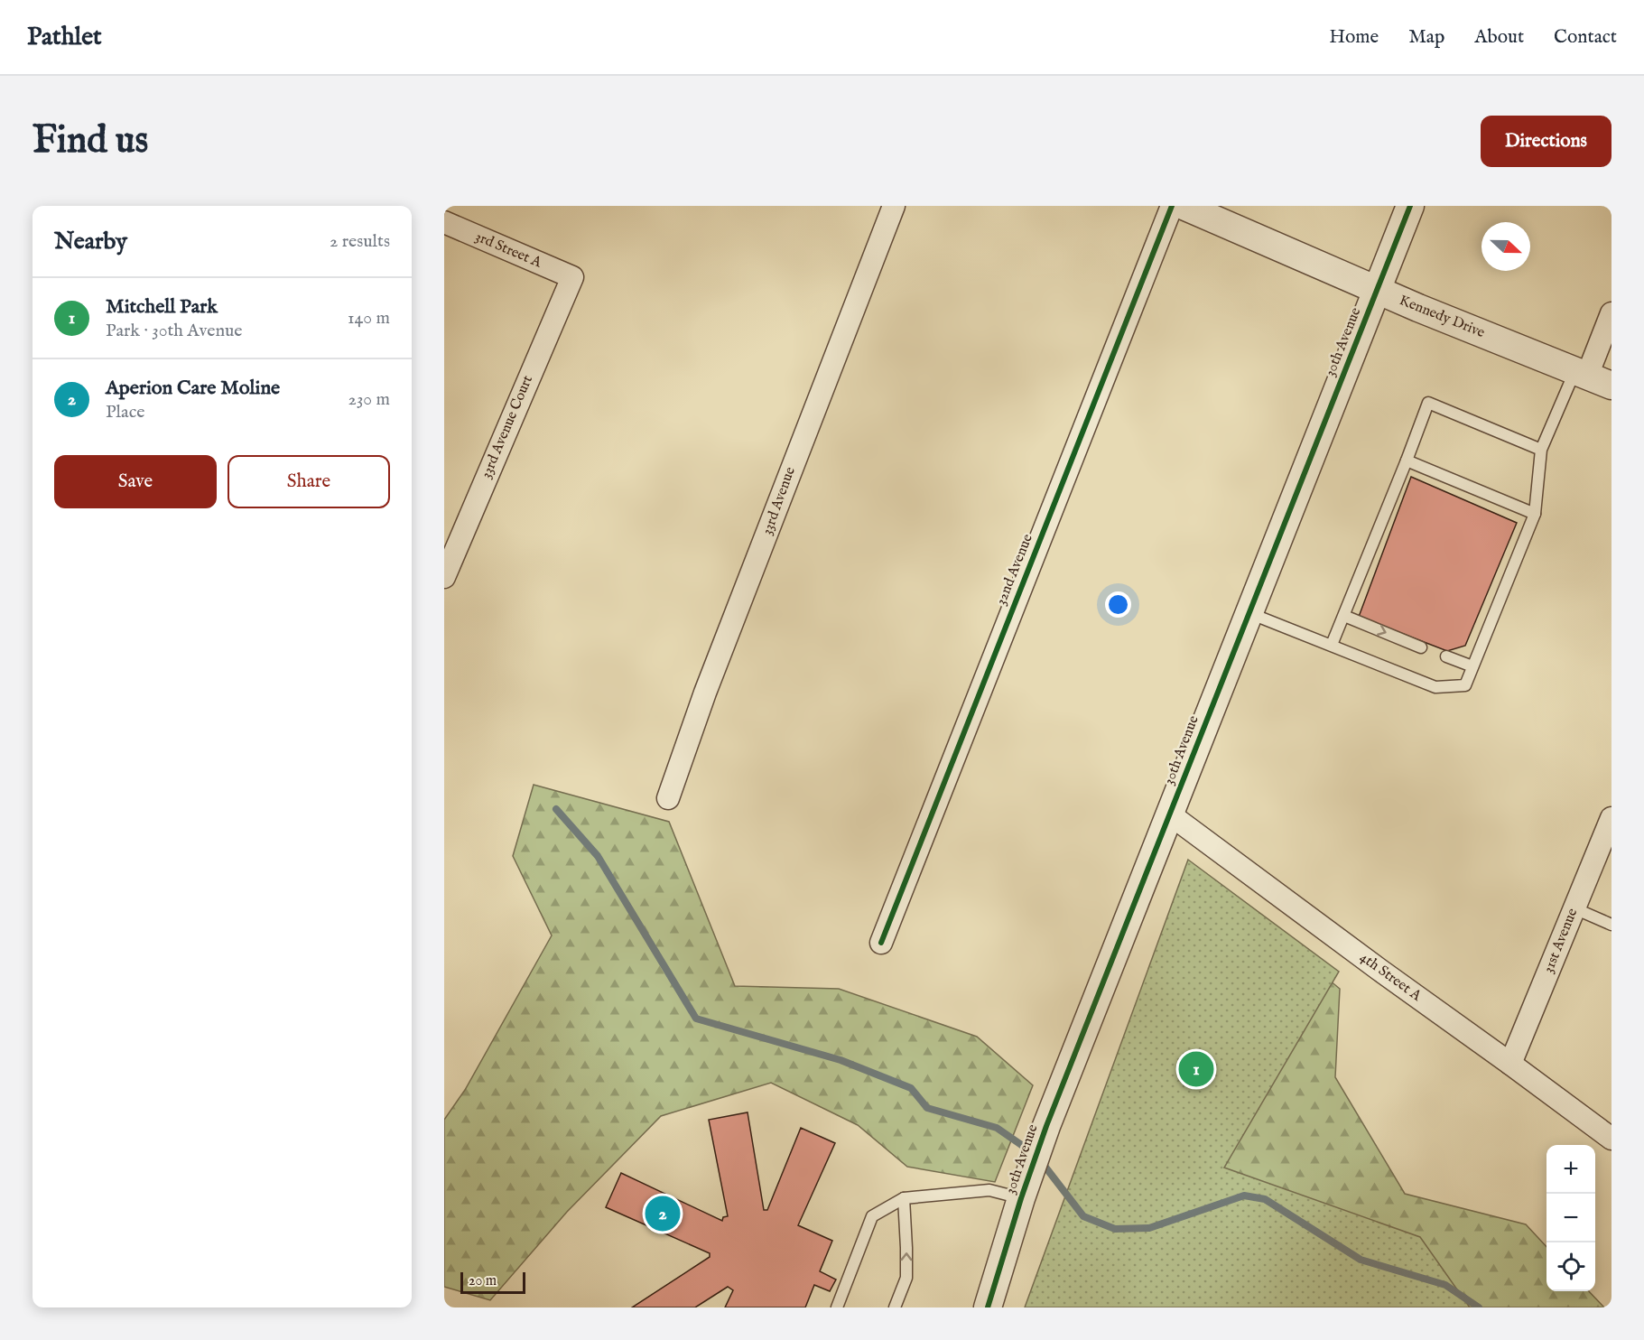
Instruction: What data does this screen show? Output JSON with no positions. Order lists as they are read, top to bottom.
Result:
{
  "streets": {
    "street": [
      "3rd Street A",
      "Kennedy Drive",
      "30th Avenue",
      "33rd Avenue Court",
      "33rd Avenue",
      "32nd Avenue",
      "31st Avenue",
      "4th Street A"
    ]
  },
  "crossings": [
    ["3rd Street A", "33rd Avenue Court"],
    ["Kennedy Drive", "30th Avenue"],
    ["30th Avenue", "4th Street A"],
    ["31st Avenue", "4th Street A"]
  ],
  "scale_bar": "20 m",
  "north": "right",
  "page": {
    "header": "Pathlet",
    "nav": [
      "Home",
      "Map",
      "About",
      "Contact"
    ],
    "buttons": [
      "Directions",
      ["Save", "Share"]
    ],
    "title": "Find us",
    "heading": ["Nearby", "2 results"],
    "list": [
      {
        "mark": "1",
        "name": "Mitchell Park",
        "note": "Park · 30th Avenue",
        "value": "140 m"
      },
      {
        "mark": "2",
        "name": "Aperion Care Moline",
        "note": "Place",
        "value": "230 m"
      }
    ],
    "pins": ["1", "2"],
    "map_buttons": ["+", "−"],
    "scale": "20 m"
  }
}
